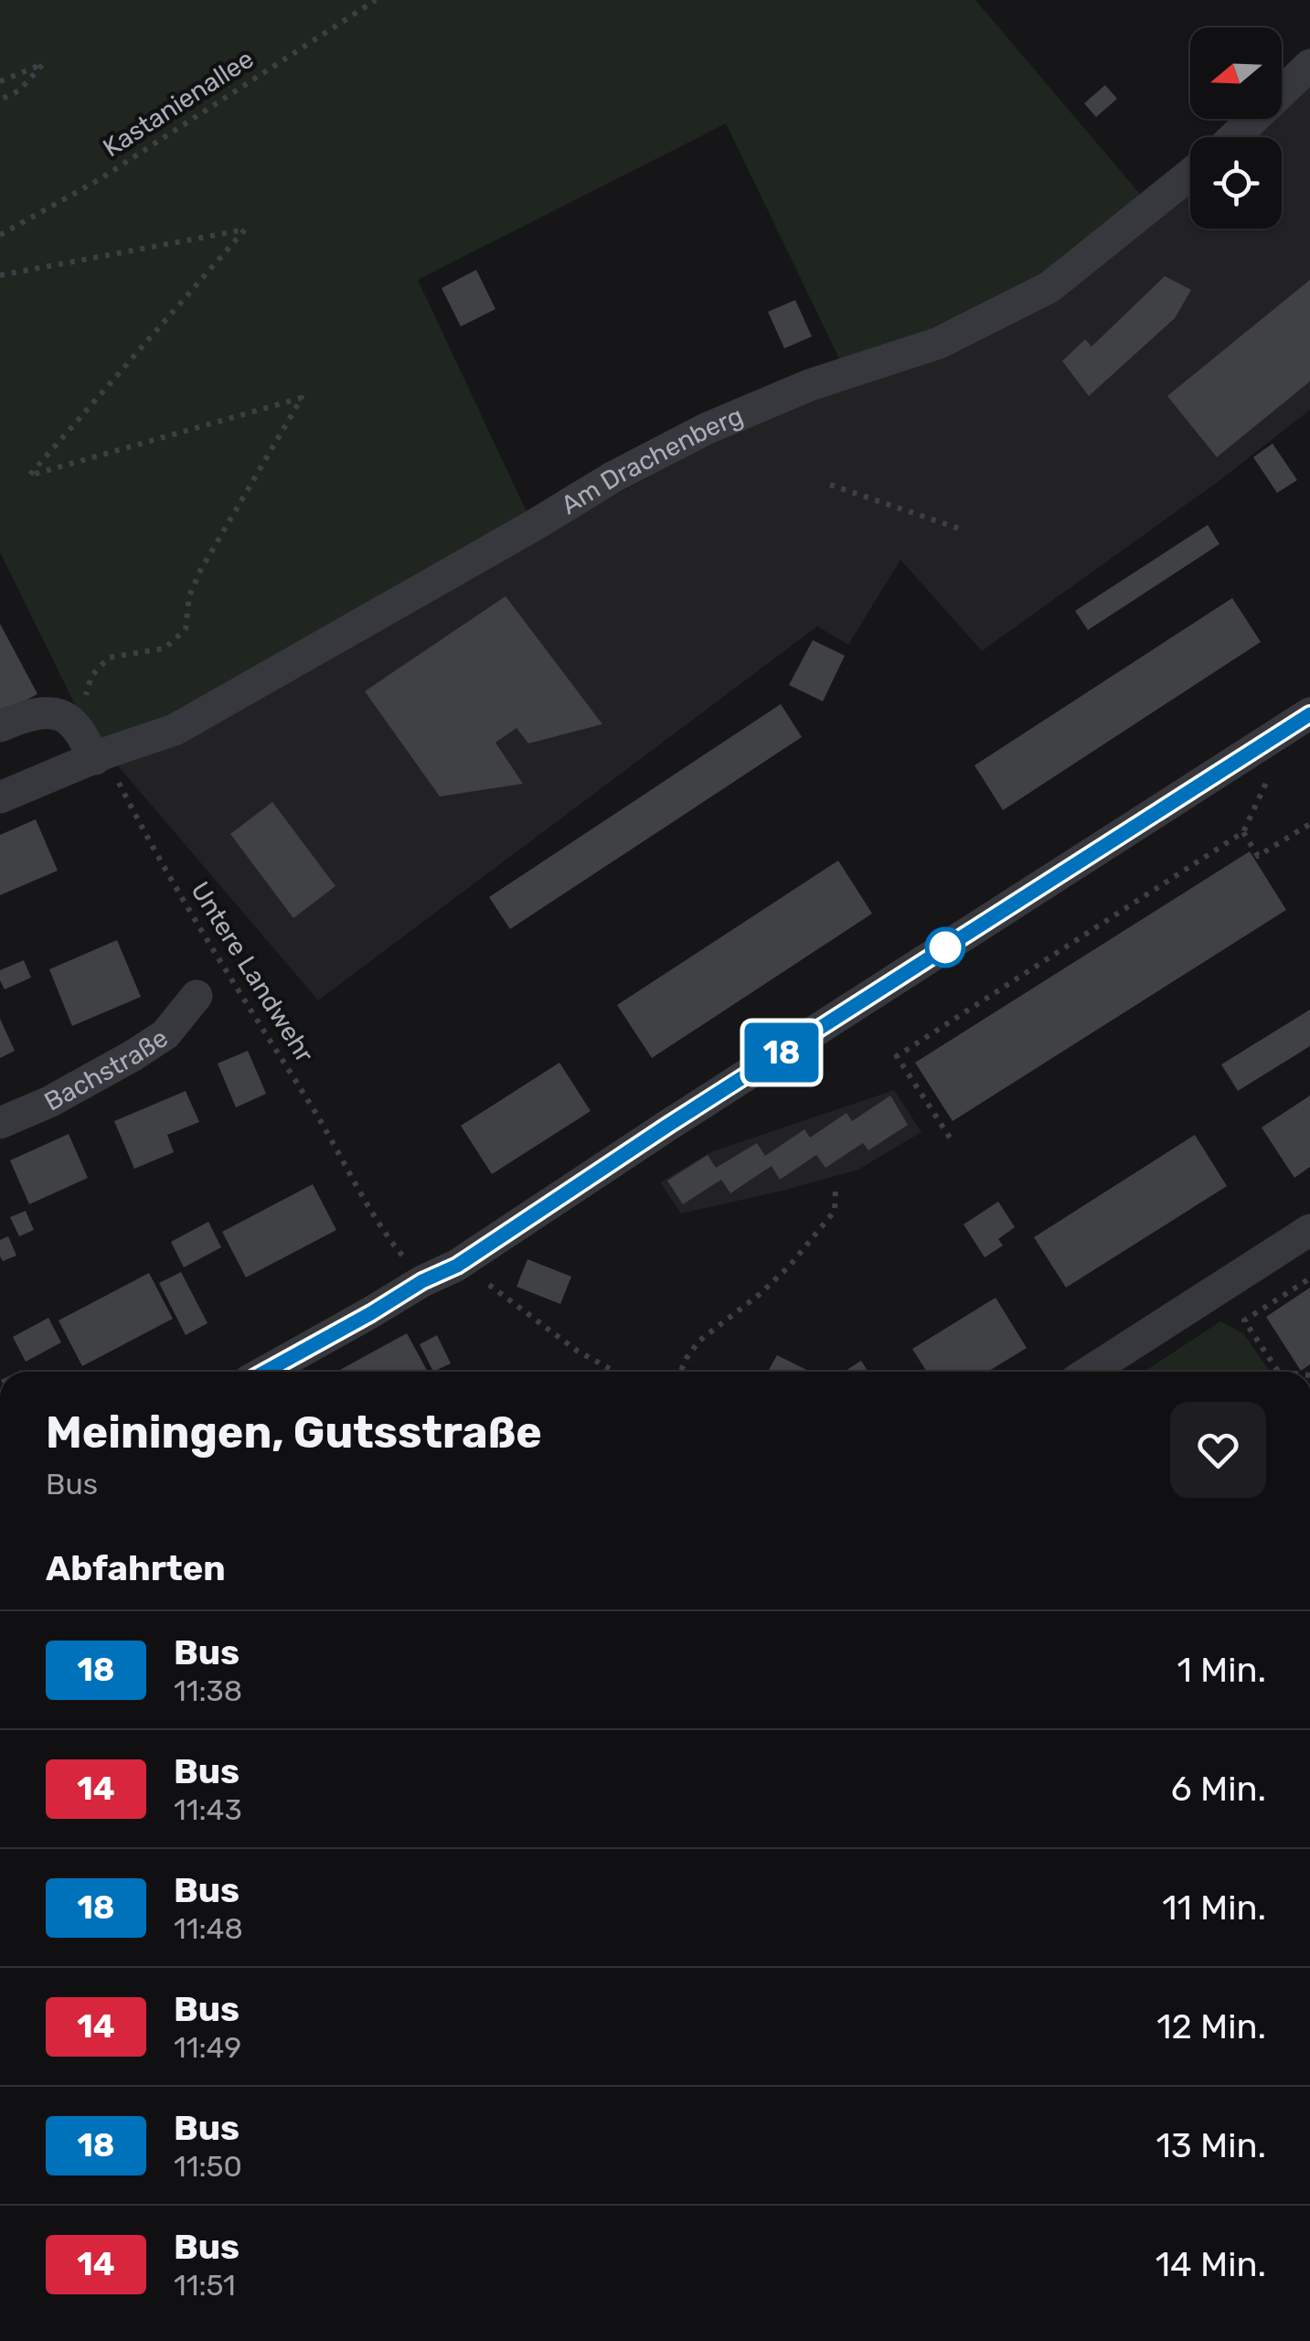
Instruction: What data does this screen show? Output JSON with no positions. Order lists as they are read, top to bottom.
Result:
{
  "streets": {
    "street": ["Am Drachenberg", "Bachstraße"],
    "path": ["Kastanienallee", "Untere Landwehr"]
  },
  "crossings": [
    ["Am Drachenberg", "Untere Landwehr"]
  ],
  "lines": ["bus line 18"],
  "north": "left",
  "page": {
    "on_map": "18",
    "heading": [
      ["Meiningen, Gutsstraße", "Bus"],
      "Abfahrten"
    ],
    "list": [
      {
        "mark": "18",
        "name": "Bus",
        "note": "11:38",
        "value": "1 Min."
      },
      {
        "mark": "14",
        "name": "Bus",
        "note": "11:43",
        "value": "6 Min."
      },
      {
        "mark": "18",
        "name": "Bus",
        "note": "11:48",
        "value": "11 Min."
      },
      {
        "mark": "14",
        "name": "Bus",
        "note": "11:49",
        "value": "12 Min."
      },
      {
        "mark": "18",
        "name": "Bus",
        "note": "11:50",
        "value": "13 Min."
      },
      {
        "mark": "14",
        "name": "Bus",
        "note": "11:51",
        "value": "14 Min."
      }
    ]
  }
}
